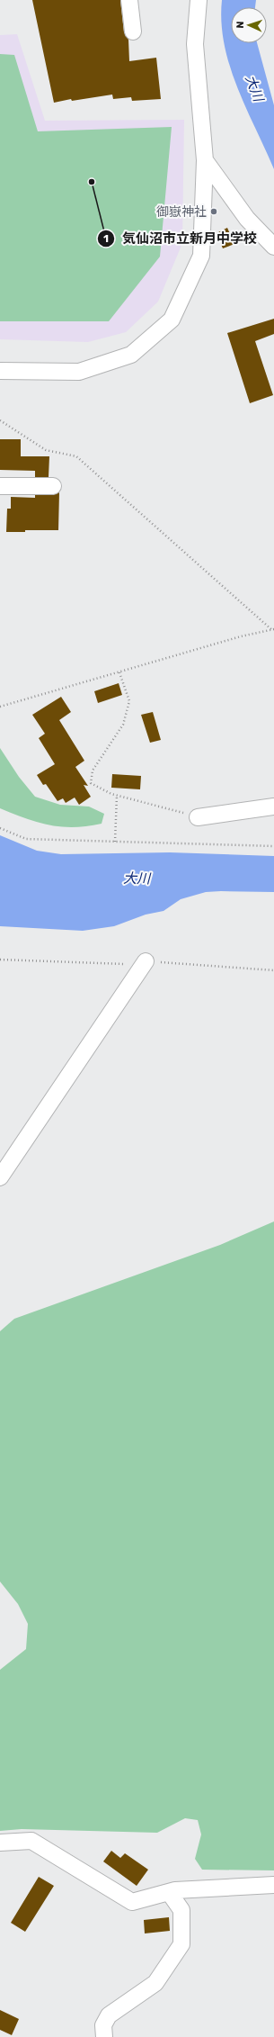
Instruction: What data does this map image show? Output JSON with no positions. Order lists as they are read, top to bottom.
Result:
{
  "water": ["大川"],
  "places": ["気仙沼市立新月中学校", "御嶽神社"],
  "north": "left"
}
